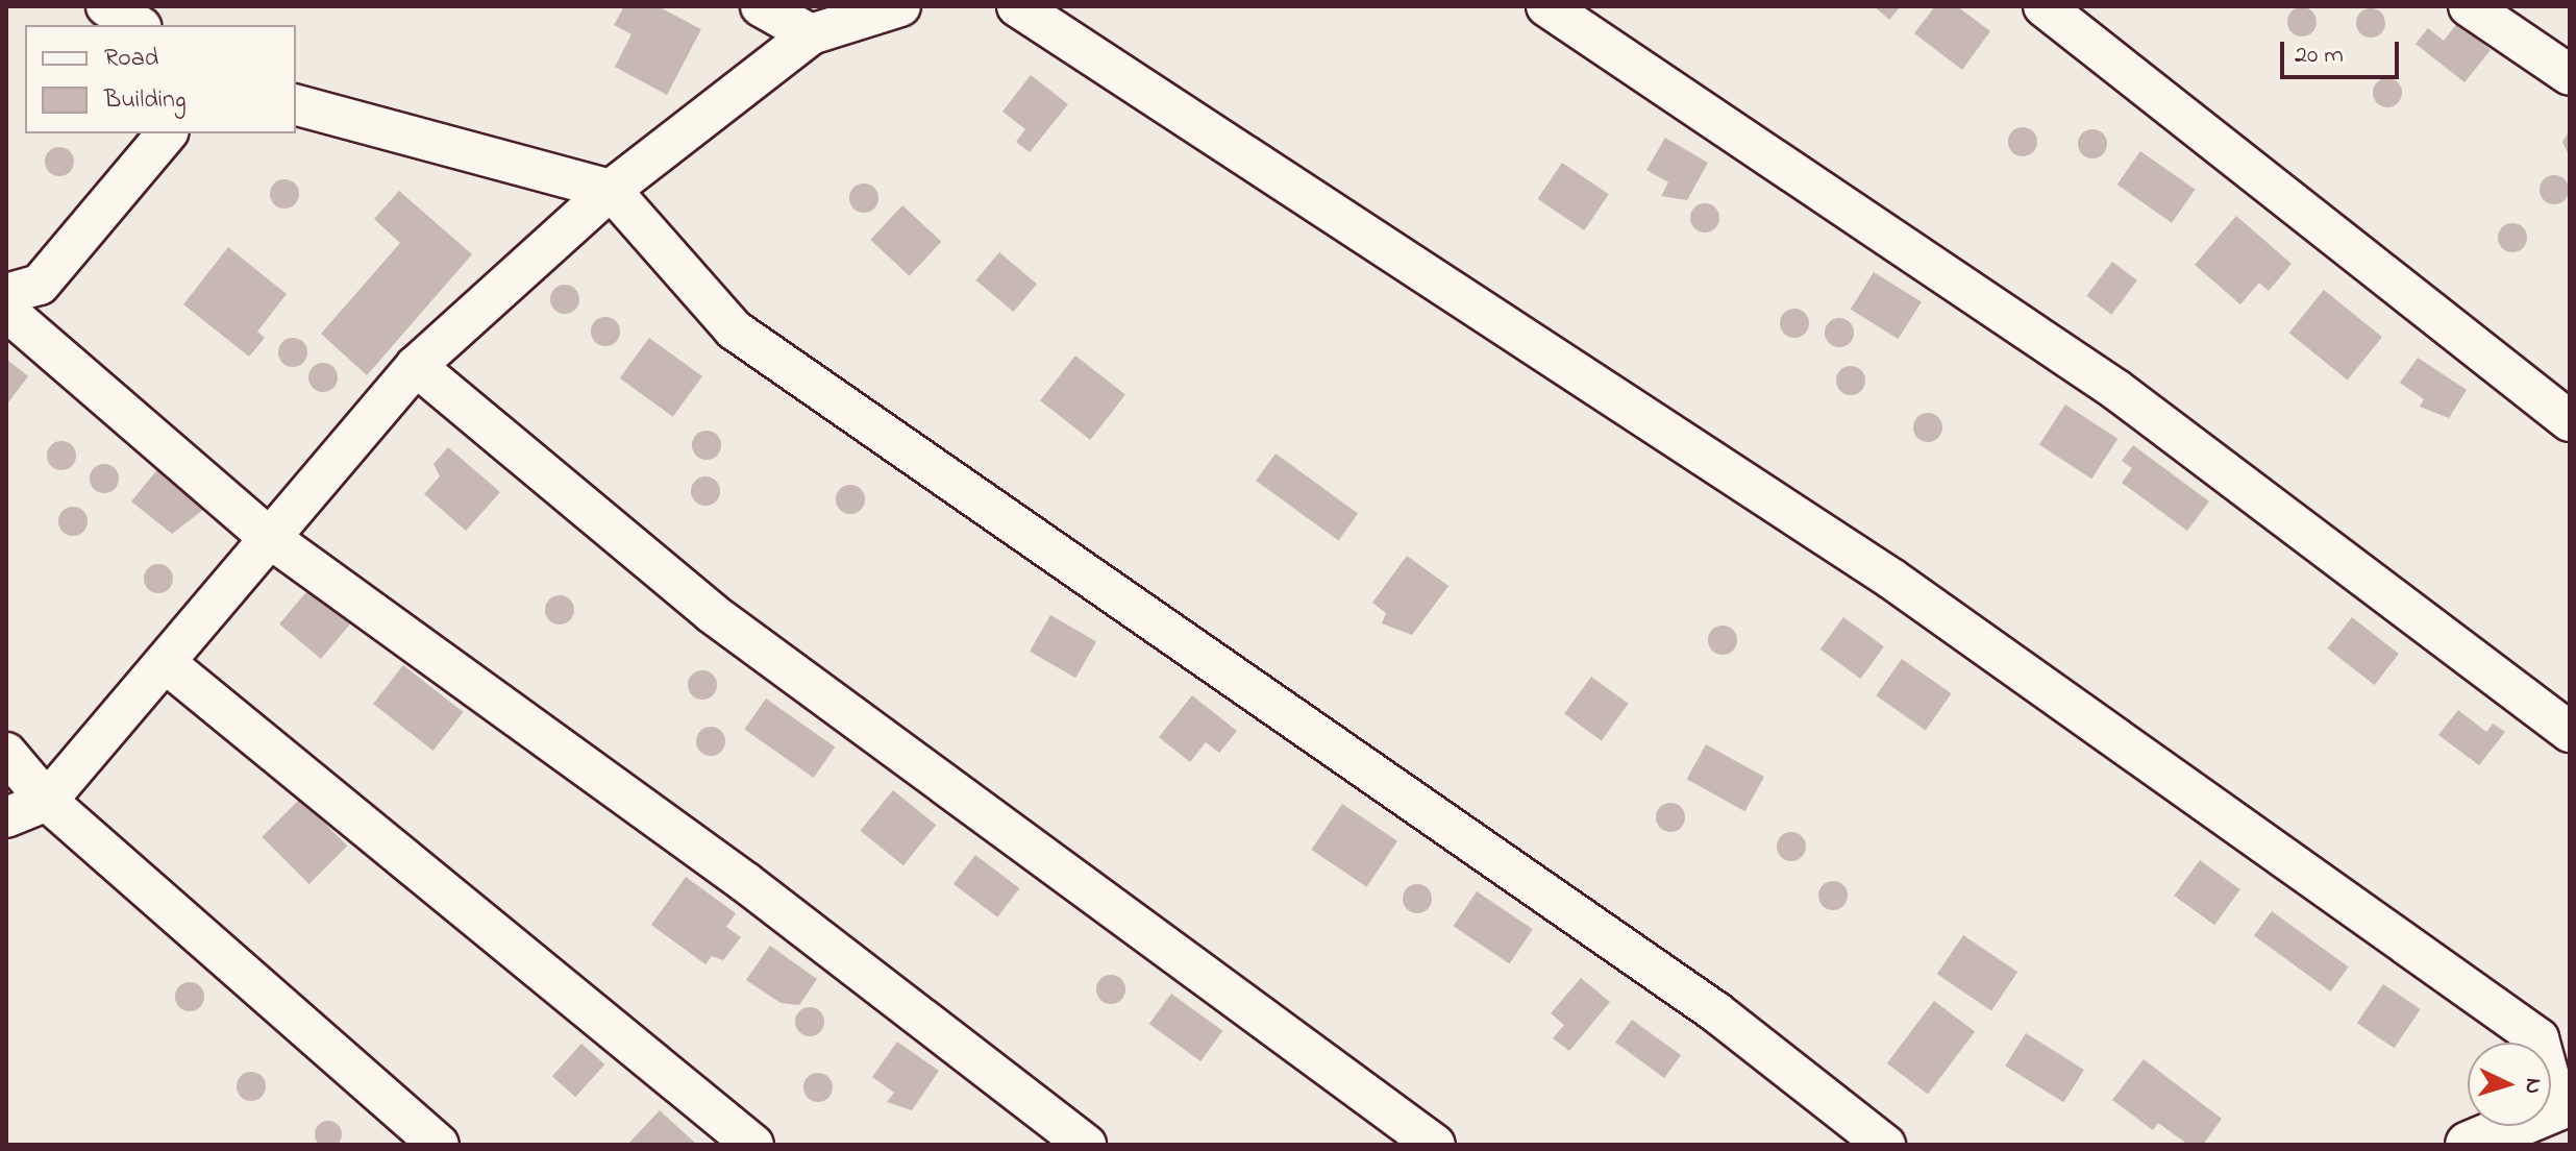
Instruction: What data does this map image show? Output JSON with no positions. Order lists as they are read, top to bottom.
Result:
{
  "legend": ["Road", "Building"],
  "scale_bar": "20 m",
  "north": "right"
}
